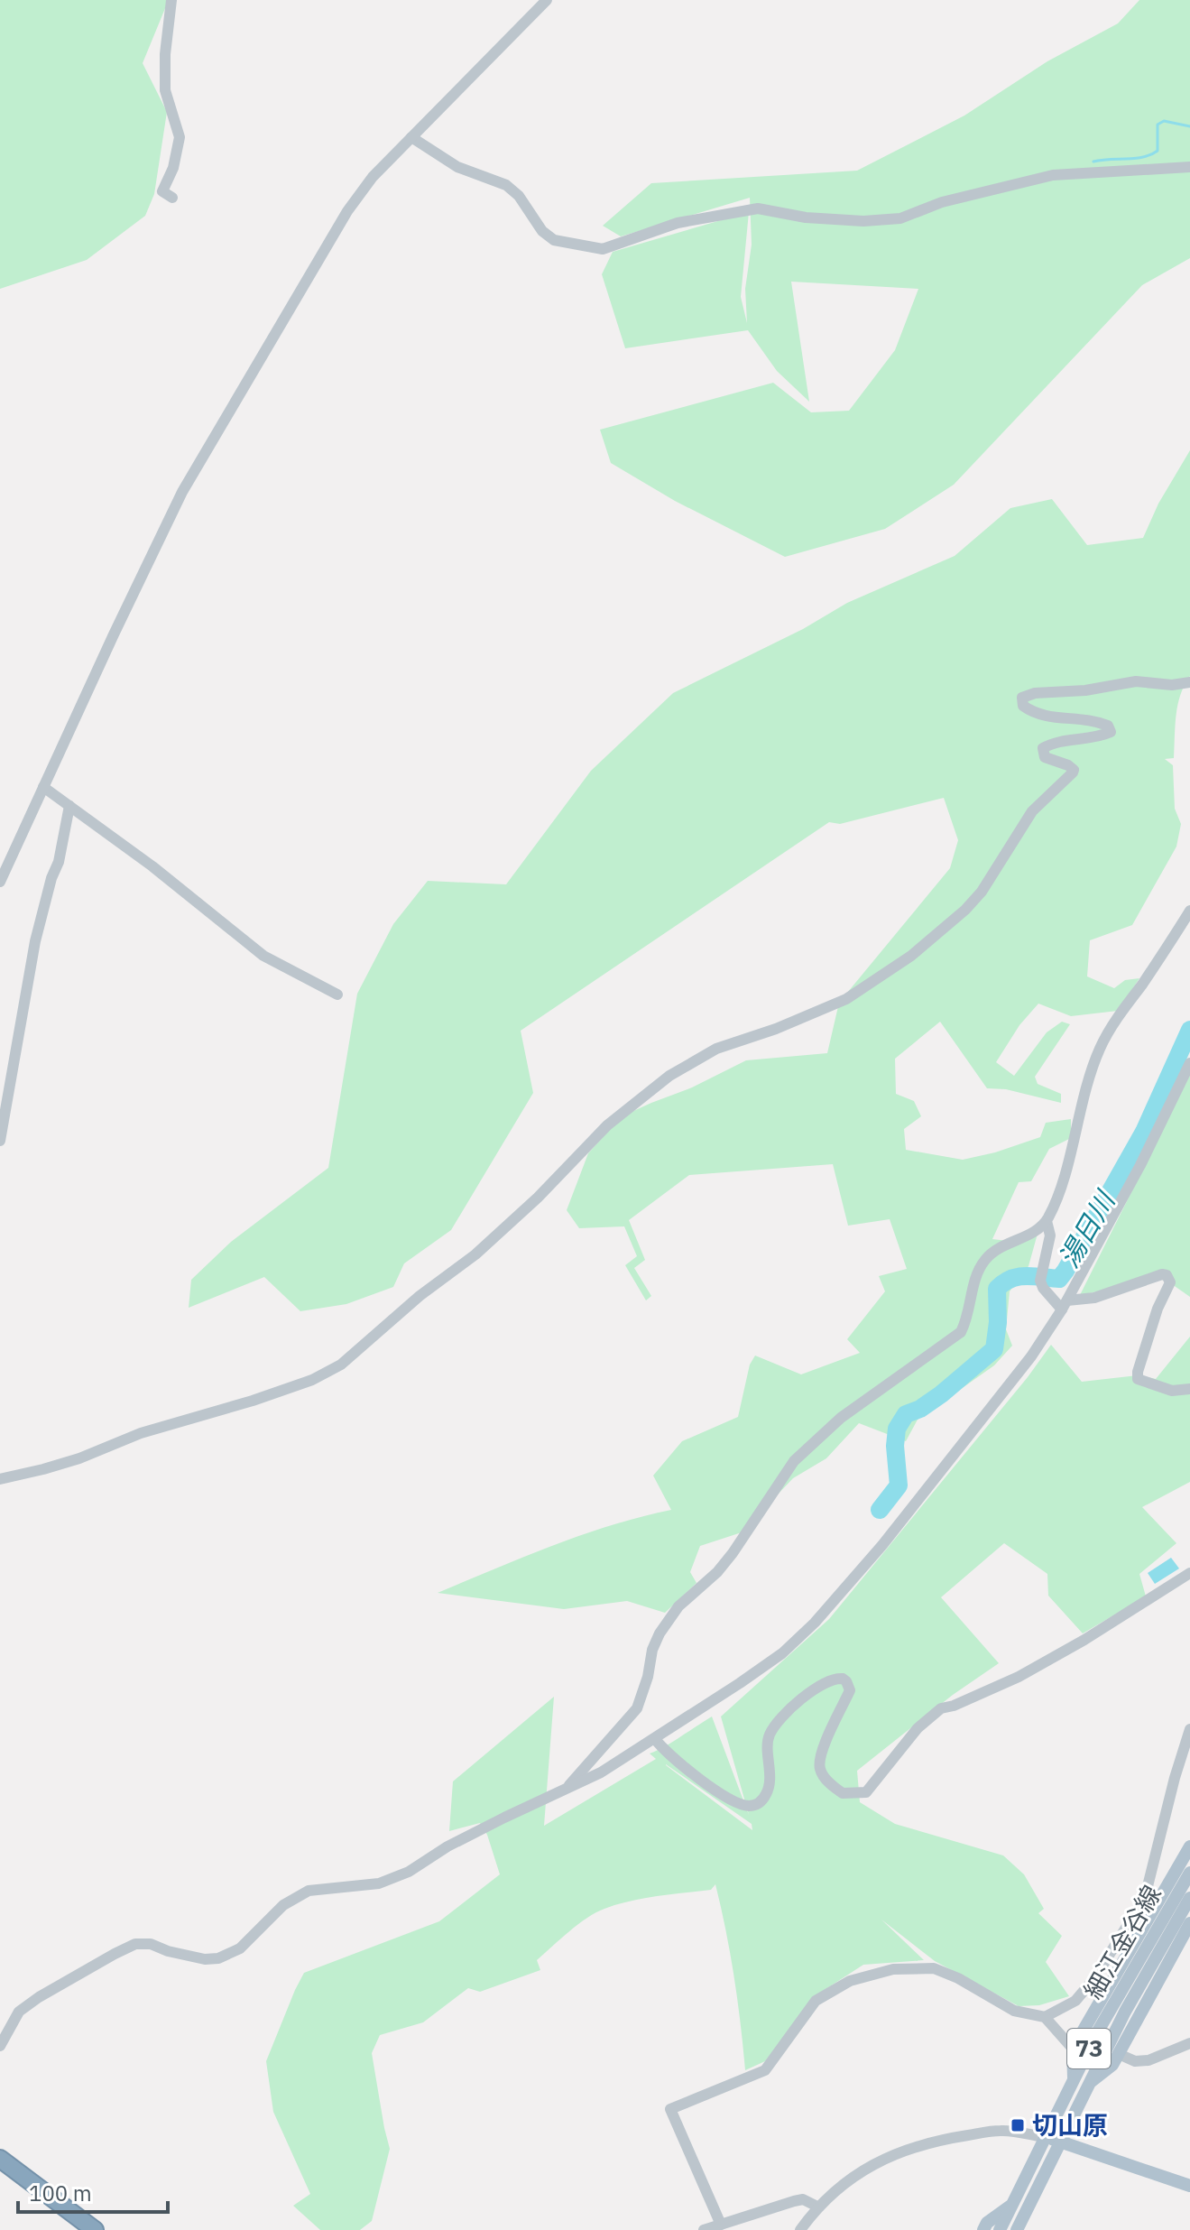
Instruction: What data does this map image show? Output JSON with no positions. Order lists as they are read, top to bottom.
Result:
{
  "streets": {
    "main road": ["細江金谷線", "73"]
  },
  "crossings": [
    ["細江金谷線", "73"]
  ],
  "water": ["湯日川"],
  "places": {
    "transit": ["切山原"]
  },
  "scale_bar": "100 m"
}
